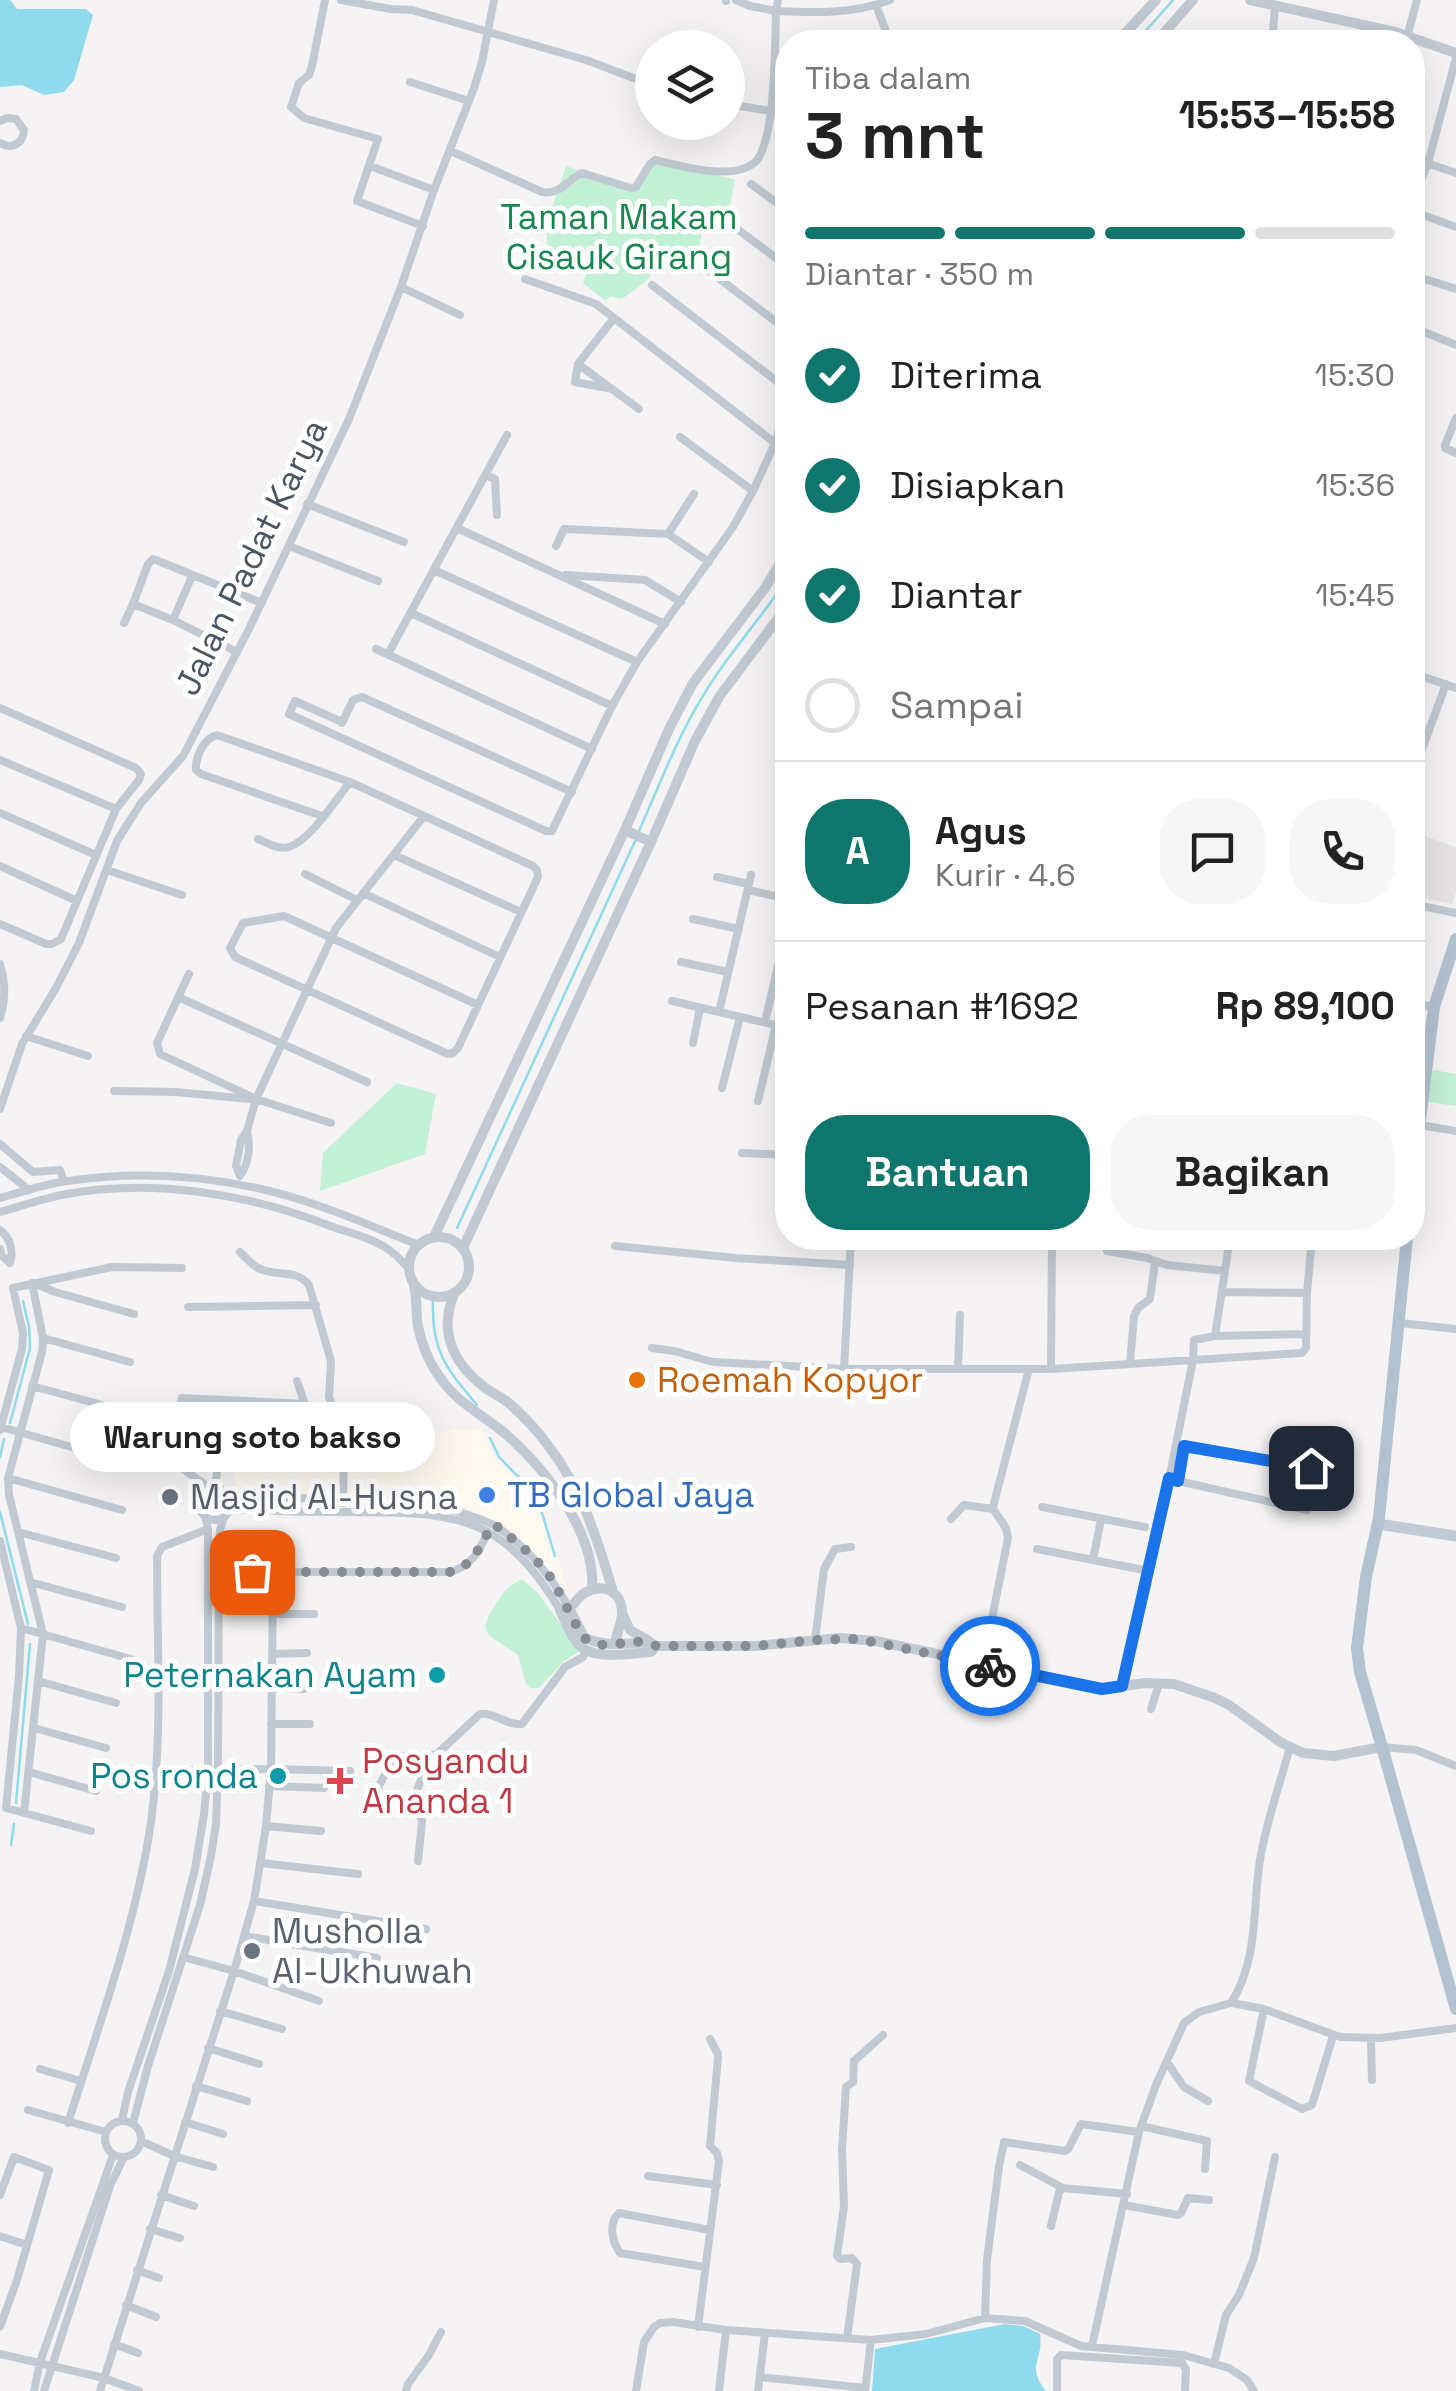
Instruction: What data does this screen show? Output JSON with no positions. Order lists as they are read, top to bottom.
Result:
{
  "streets": {
    "street": ["Jalan Padat Karya"]
  },
  "parks": ["Taman Makam Cisauk Girang"],
  "places": {
    "other": [
      "Roemah Kopyor",
      "TB Global Jaya",
      "Masjid Al-Husna",
      "Warung soto bakso",
      "Peternakan Ayam",
      "Pos ronda",
      "Musholla Al-Ukhuwah"
    ],
    "health": ["Posyandu Ananda 1"]
  },
  "page": {
    "heading": ["3 mnt", "Tiba dalam", "15:53–15:58"],
    "panel": [
      "Agus",
      "Kurir · 4.6",
      "Pesanan #1692",
      "Rp 89,100"
    ],
    "bar": "Diantar · 350 m",
    "list": [
      ["Diterima", "15:30"],
      ["Disiapkan", "15:36"],
      ["Diantar", "15:45"],
      "Sampai"
    ],
    "round": "A",
    "buttons": ["Bantuan", "Bagikan"],
    "bubble": "Warung soto bakso"
  }
}
